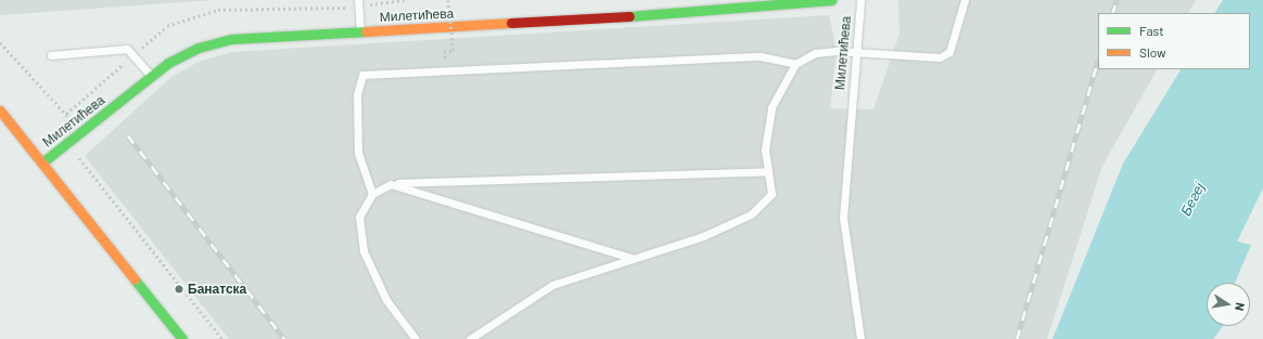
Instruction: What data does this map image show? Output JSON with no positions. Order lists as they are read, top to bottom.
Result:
{
  "streets": {
    "main road": ["Милетићева"]
  },
  "water": ["Бегеј"],
  "places": ["Банатска"],
  "legend": ["Fast", "Slow"],
  "north": "right"
}
